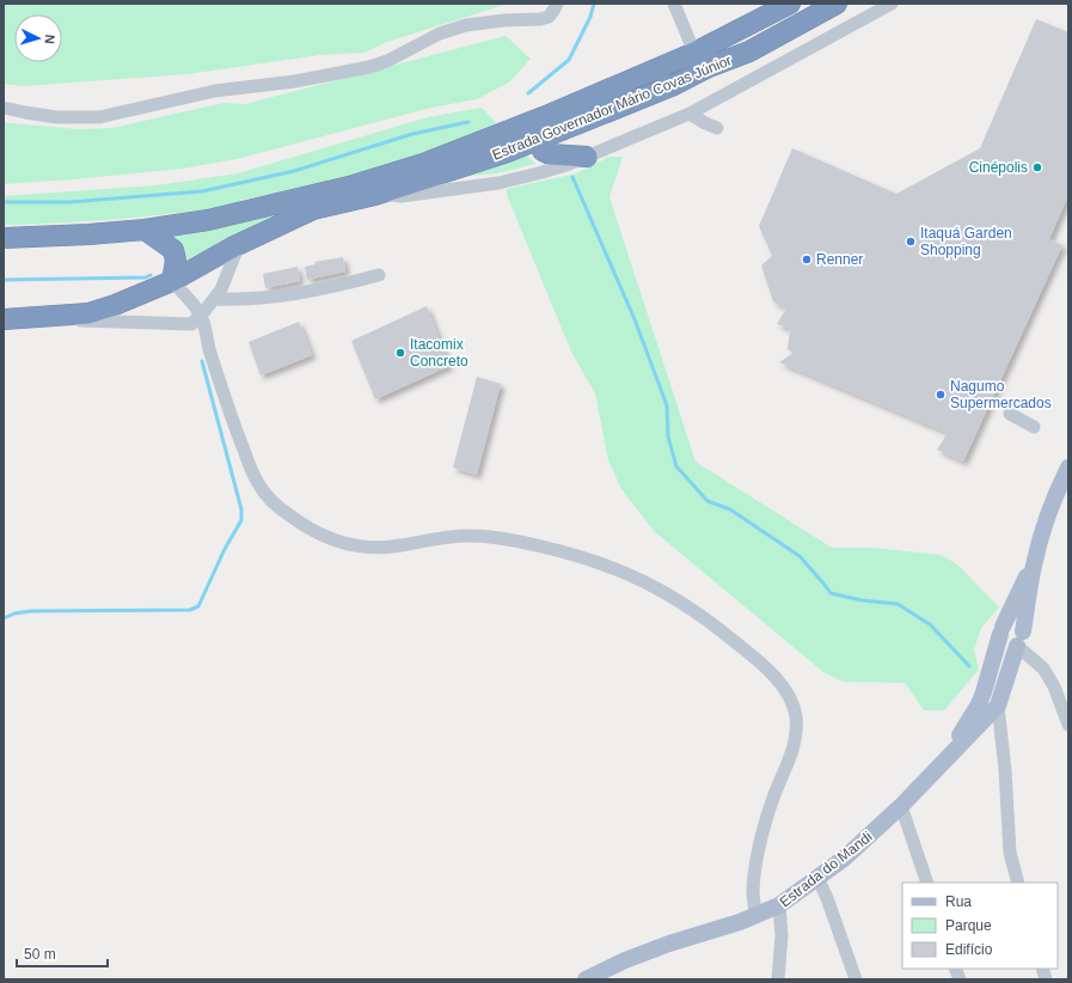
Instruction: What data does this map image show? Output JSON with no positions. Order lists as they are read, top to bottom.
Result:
{
  "streets": {
    "highway": ["Estrada Governador Mário Covas Júnior"],
    "main road": ["Estrada do Mandi"]
  },
  "places": [
    "Cinépolis",
    "Itaquá Garden Shopping",
    "Renner",
    "Itacomix Concreto",
    "Nagumo Supermercados"
  ],
  "legend": ["Rua", "Parque", "Edifício"],
  "scale_bar": "50 m",
  "north": "right"
}
